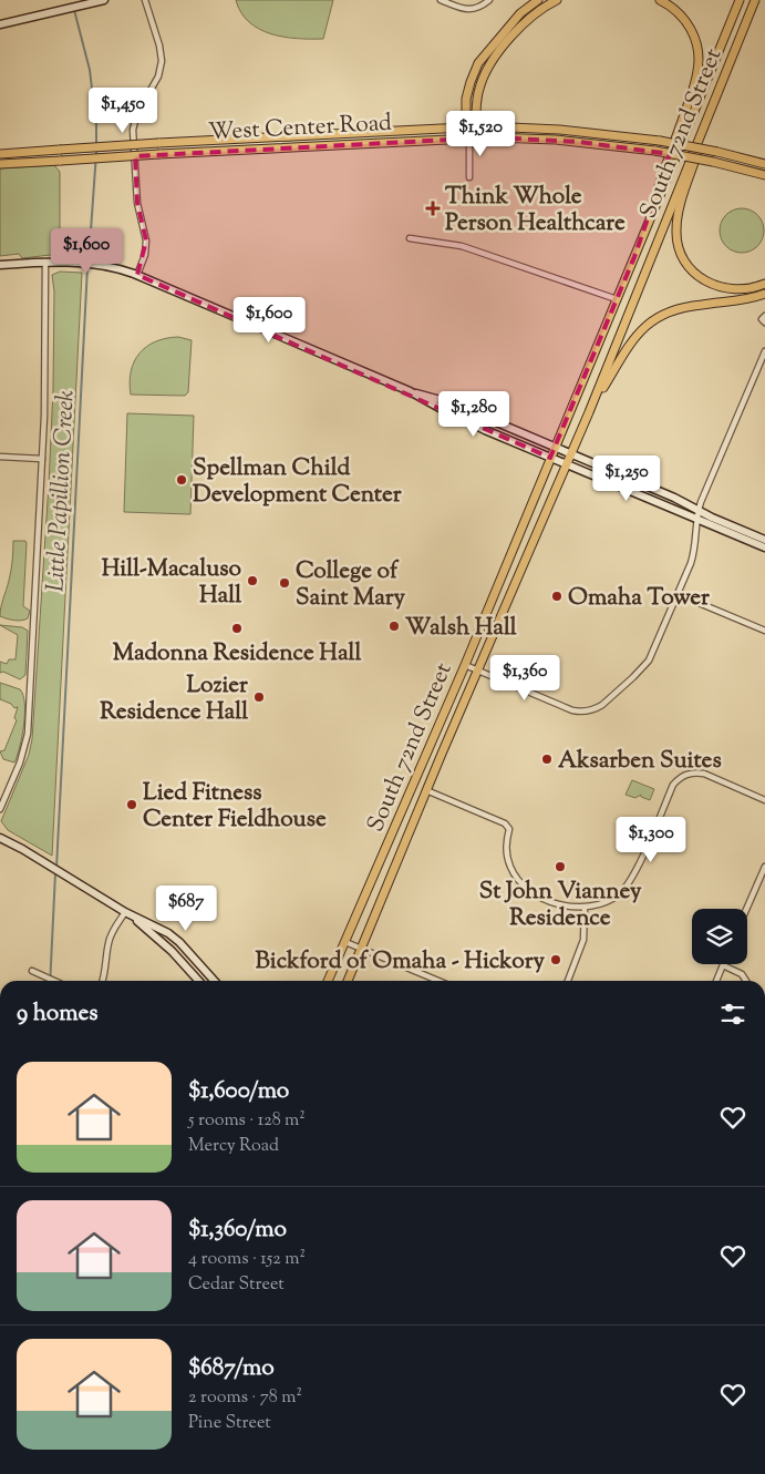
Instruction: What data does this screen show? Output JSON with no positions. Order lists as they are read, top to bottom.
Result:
{
  "streets": {
    "main road": ["West Center Road", "South 72nd Street"]
  },
  "water": ["Little Papillion Creek"],
  "places": {
    "health": ["Think Whole Person Healthcare"],
    "other": [
      "Spellman Child Development Center",
      "Hill-Macaluso Hall",
      "College of Saint Mary",
      "Omaha Tower",
      "Walsh Hall",
      "Madonna Residence Hall",
      "Lozier Residence Hall",
      "Aksarben Suites",
      "Lied Fitness Center Fieldhouse",
      "St John Vianney Residence",
      "Bickford of Omaha - Hickory"
    ]
  },
  "page": {
    "price": [
      "$1,450",
      "$1,520",
      "$1,600",
      "$1,600",
      "$1,280",
      "$1,250",
      "$1,360",
      "$1,300",
      "$687"
    ],
    "heading": "9 homes",
    "list": [
      {
        "name": "$1,600/mo",
        "note": "5 rooms · 128 m² · Mercy Road"
      },
      {
        "name": "$1,360/mo",
        "note": "4 rooms · 152 m² · Cedar Street"
      },
      {
        "name": "$687/mo",
        "note": "2 rooms · 78 m² · Pine Street"
      }
    ]
  }
}
